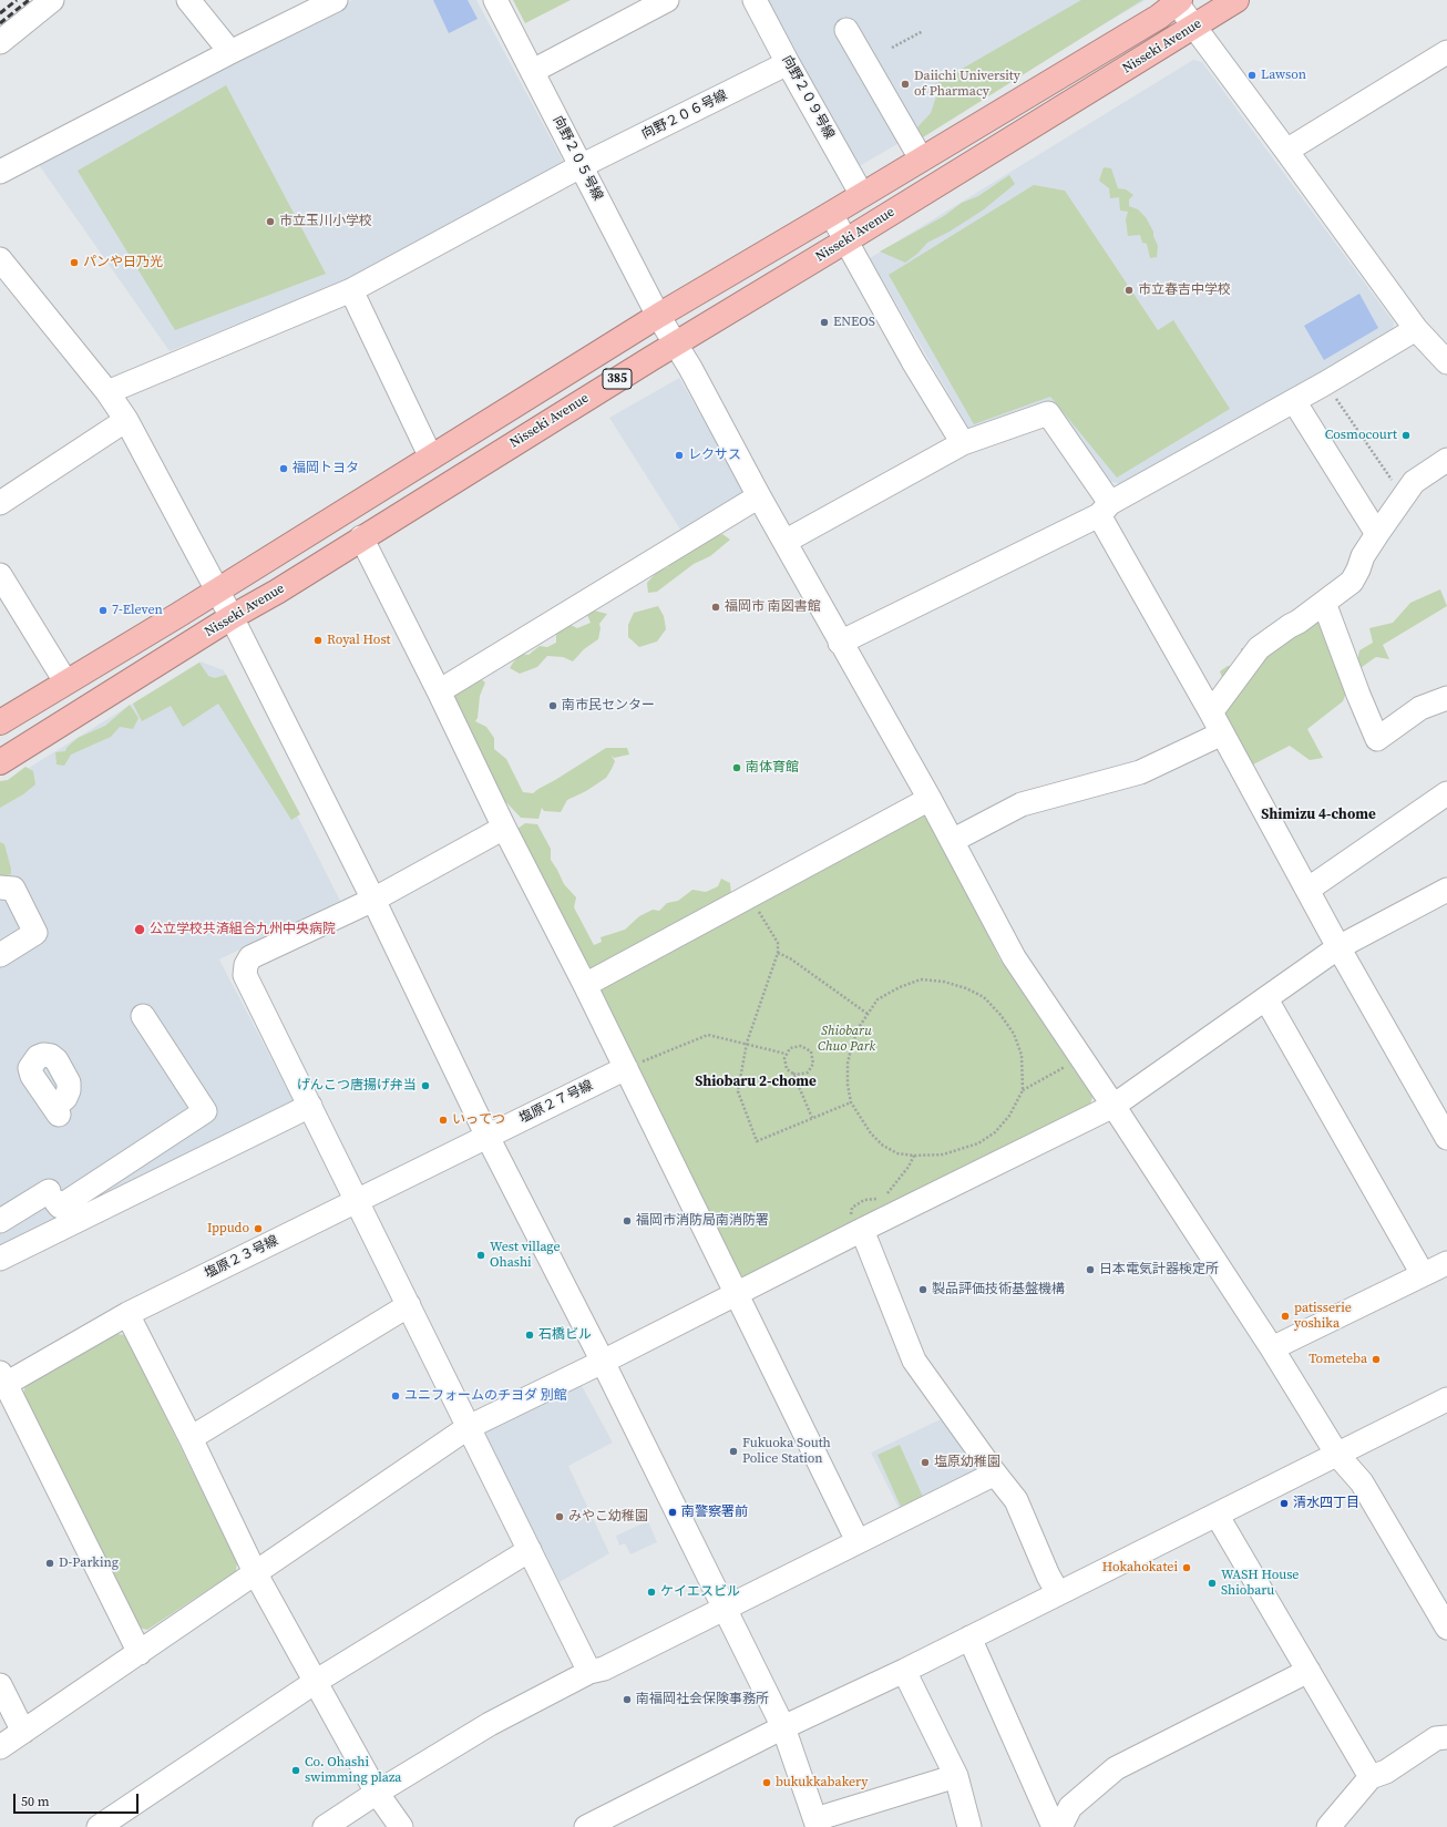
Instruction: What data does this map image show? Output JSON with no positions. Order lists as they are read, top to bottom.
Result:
{
  "streets": {
    "highway": ["Nisseki Avenue", "385"],
    "street": [
      "向野２０９号線",
      "向野２０６号線",
      "向野２０５号線",
      "塩原２７号線",
      "塩原２３号線"
    ]
  },
  "crossings": [
    ["Nisseki Avenue", "向野２０９号線"],
    ["Nisseki Avenue", "向野２０５号線"],
    ["向野２０９号線", "向野２０６号線"],
    ["向野２０６号線", "向野２０５号線"],
    ["塩原２７号線", "塩原２３号線"]
  ],
  "districts": ["Shimizu 4-chome", "Shiobaru 2-chome"],
  "parks": ["Shiobaru Chuo Park"],
  "places": [
    "Lawson",
    "Daiichi University of Pharmacy",
    "市立玉川小学校",
    "パンや日乃光",
    "市立春吉中学校",
    "ENEOS",
    "Cosmocourt",
    "レクサス",
    "福岡トヨタ",
    "福岡市 南図書館",
    "7-Eleven",
    "Royal Host",
    "南市民センター",
    "南体育館",
    "公立学校共済組合九州中央病院",
    "げんこつ唐揚げ弁当",
    "いってつ",
    "福岡市消防局南消防署",
    "Ippudo",
    "West village Ohashi",
    "日本電気計器検定所",
    "製品評価技術基盤機構",
    "patisserie yoshika",
    "石橋ビル",
    "Tometeba",
    "ユニフォームのチヨダ 別館",
    "Fukuoka South Police Station",
    "塩原幼稚園",
    "清水四丁目",
    "南警察署前",
    "みやこ幼稚園",
    "D-Parking",
    "Hokahokatei",
    "WASH House Shiobaru",
    "ケイエスビル",
    "南福岡社会保険事務所",
    "Co. Ohashi swimming plaza",
    "bukukkabakery"
  ],
  "scale_bar": "50 m"
}
